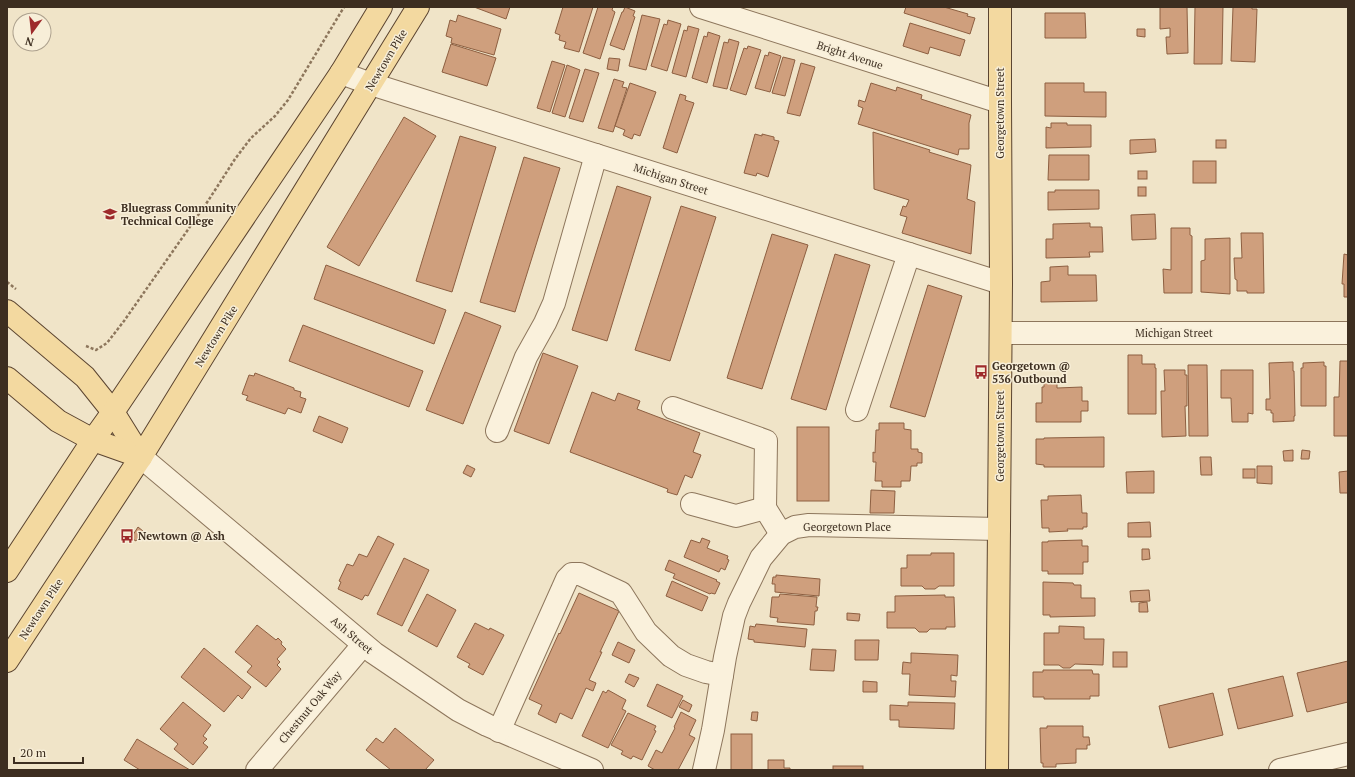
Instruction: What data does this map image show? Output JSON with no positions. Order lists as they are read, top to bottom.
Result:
{
  "streets": {
    "main road": ["Newtown Pike", "Georgetown Street"],
    "street": [
      "Bright Avenue",
      "Michigan Street",
      "Georgetown Place",
      "Ash Street",
      "Chestnut Oak Way"
    ]
  },
  "crossings": [
    ["Bright Avenue", "Georgetown Street"],
    ["Newtown Pike", "Michigan Street"],
    ["Newtown Pike", "Ash Street"],
    ["Georgetown Street", "Michigan Street"],
    ["Georgetown Street", "Georgetown Place"],
    ["Ash Street", "Chestnut Oak Way"]
  ],
  "places": {
    "school or university": ["Bluegrass Community Technical College"],
    "bus stop": ["Georgetown @ 536 Outbound", "Newtown @ Ash"]
  },
  "scale_bar": "20 m",
  "north": "bottom"
}
